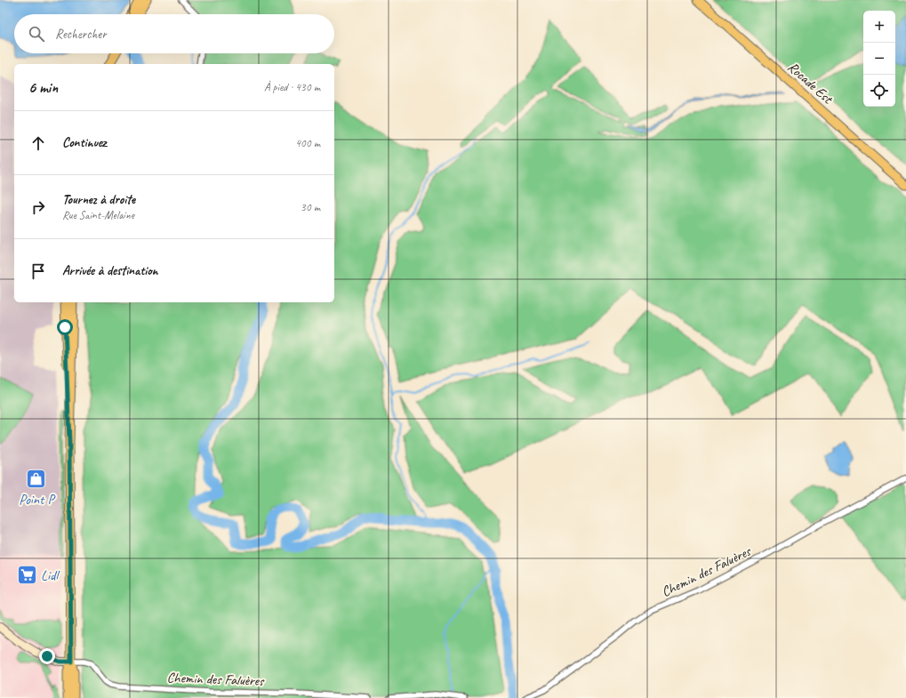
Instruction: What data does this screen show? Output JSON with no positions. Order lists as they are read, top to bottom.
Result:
{
  "streets": {
    "main road": ["Rocade Est"],
    "street": ["Chemin des Faluères"]
  },
  "places": {
    "shop": ["Point P"],
    "supermarket": ["Lidl"]
  },
  "page": {
    "map_buttons": ["+", "−"],
    "search": "Rechercher",
    "heading": ["6 min", "À pied · 430 m"],
    "list": [
      ["Continuez", "400 m"],
      ["Tournez à droite", "Rue Saint-Melaine", "30 m"],
      "Arrivée à destination"
    ]
  }
}
